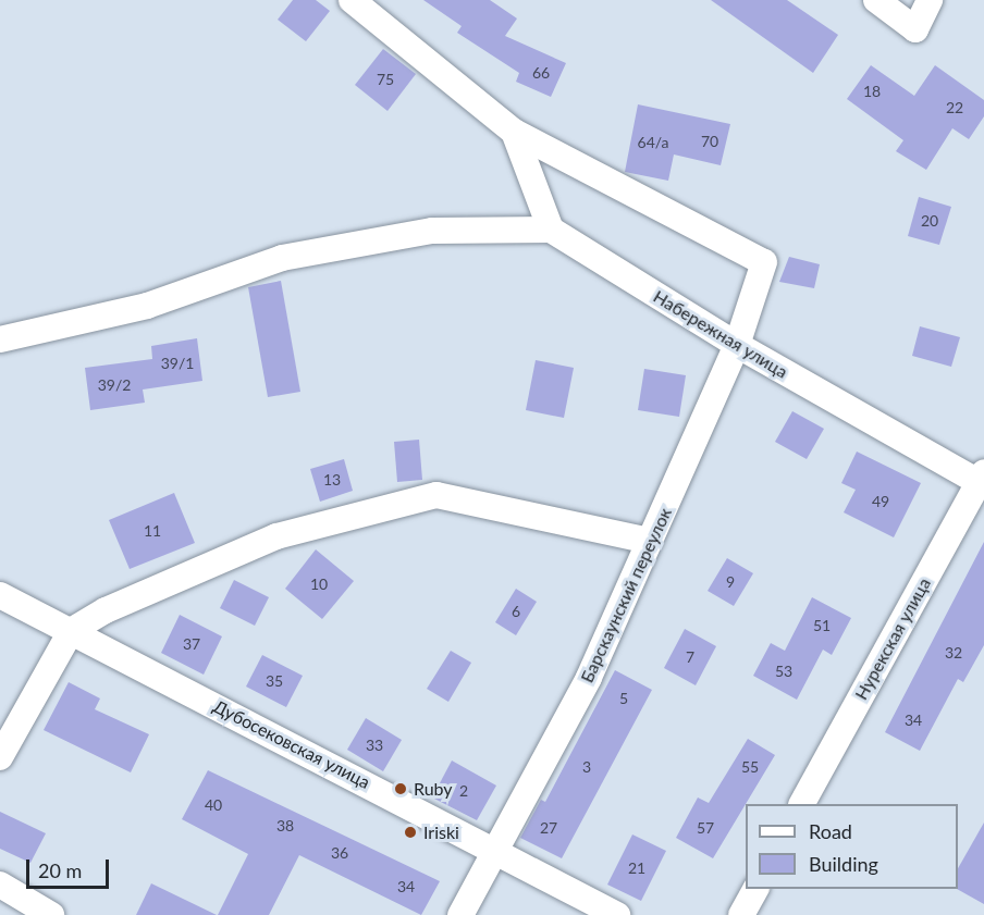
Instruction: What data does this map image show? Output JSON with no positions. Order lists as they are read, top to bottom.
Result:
{
  "streets": {
    "street": [
      "Набережная улица",
      "Барскаунский переулок",
      "Нурекская улица",
      "Дубосековская улица"
    ]
  },
  "crossings": [
    ["Набережная улица", "Барскаунский переулок"],
    ["Набережная улица", "Нурекская улица"],
    ["Барскаунский переулок", "Дубосековская улица"]
  ],
  "places": ["Ruby", "Iriski"],
  "house_numbers": [
    "66",
    "75",
    "18",
    "22",
    "70",
    "64/а",
    "20",
    "39/1",
    "39/2",
    "13",
    "49",
    "11",
    "9",
    "10",
    "6",
    "51",
    "37",
    "32",
    "7",
    "53",
    "35",
    "5",
    "34",
    "33",
    "3",
    "55",
    "2",
    "40",
    "38",
    "27",
    "57",
    "36",
    "21",
    "34"
  ],
  "legend": ["Road", "Building"],
  "scale_bar": "20 m"
}
